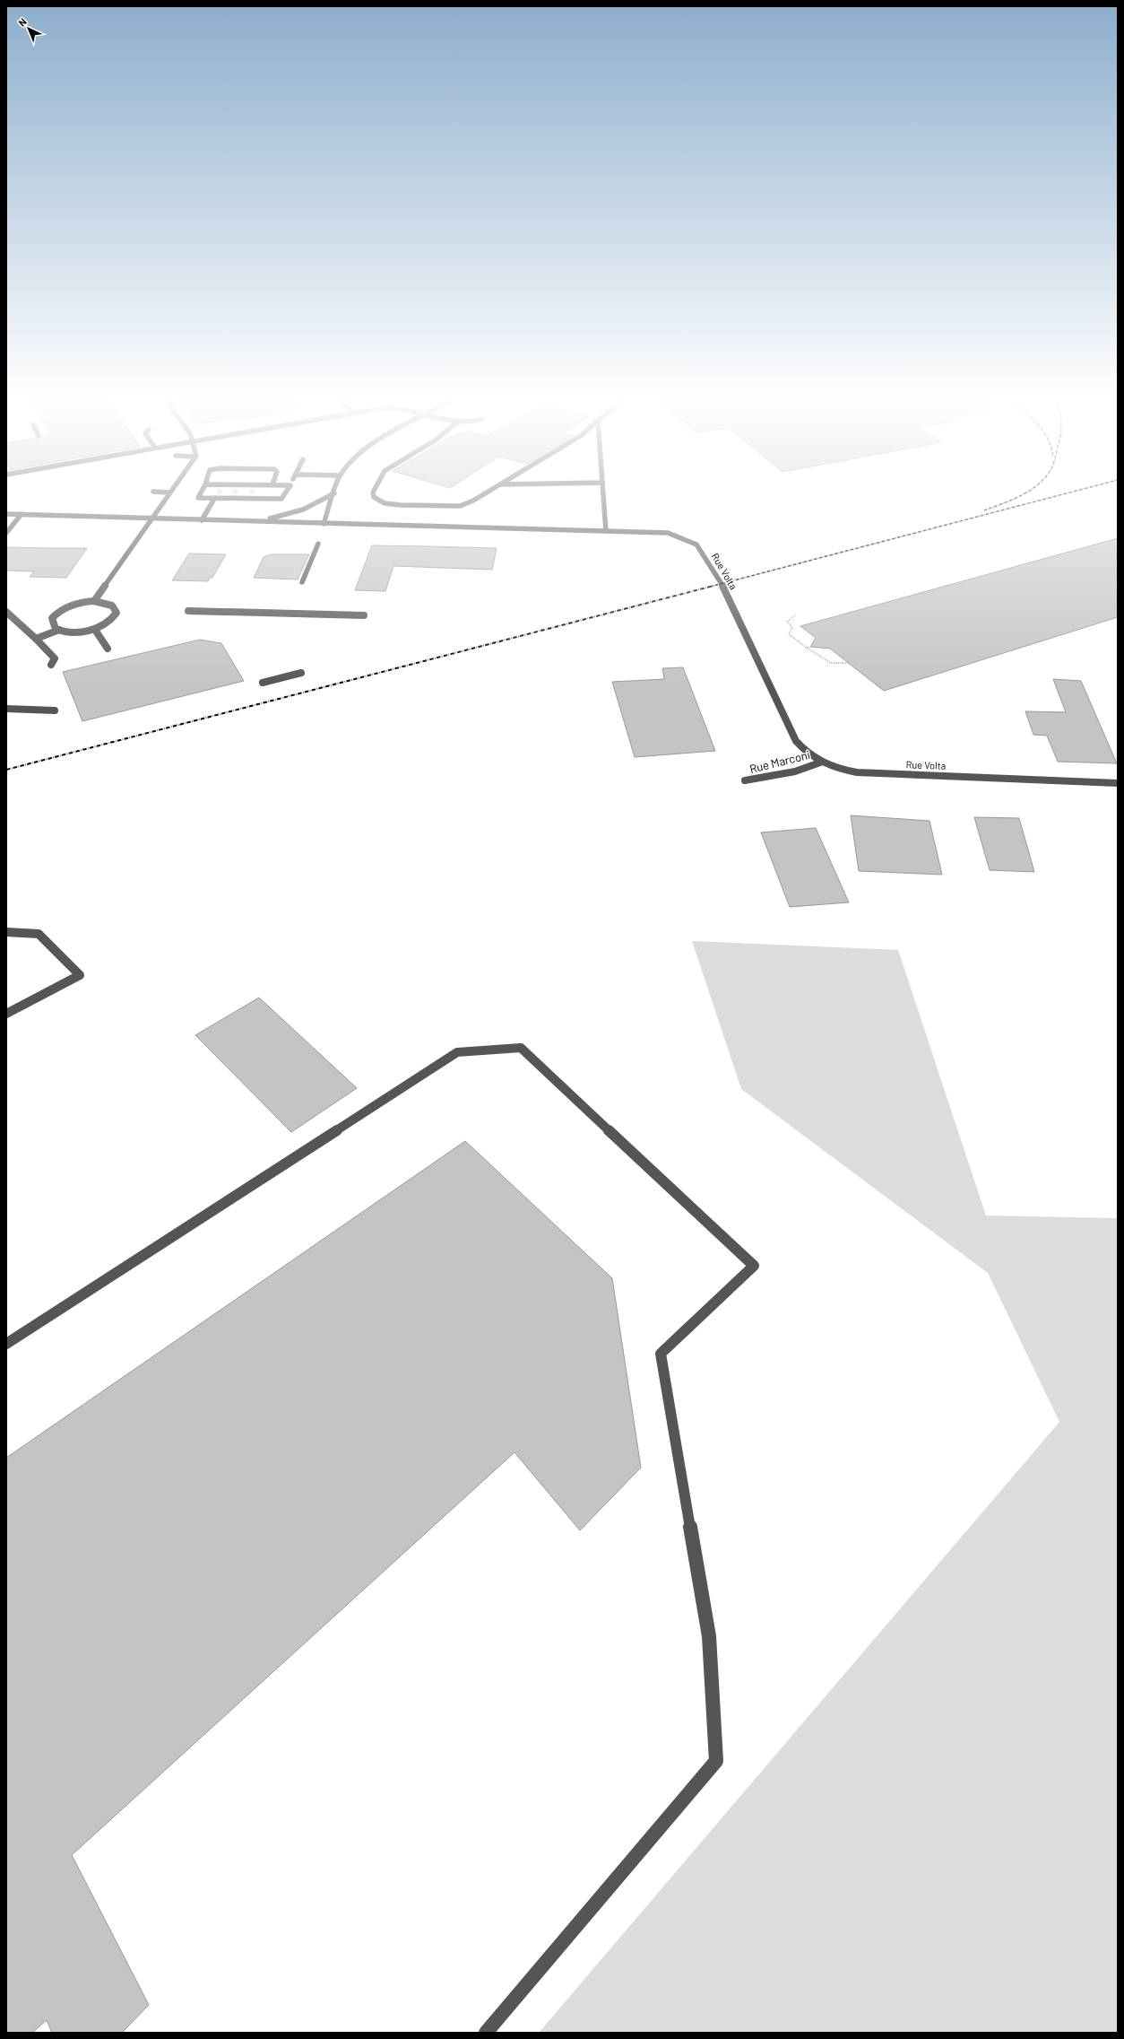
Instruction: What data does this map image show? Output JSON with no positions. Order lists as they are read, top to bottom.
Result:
{
  "streets": {
    "street": ["Rue Volta", "Rue Marconi"]
  },
  "crossings": [
    ["Rue Volta", "Rue Marconi"]
  ],
  "north": "top left"
}
